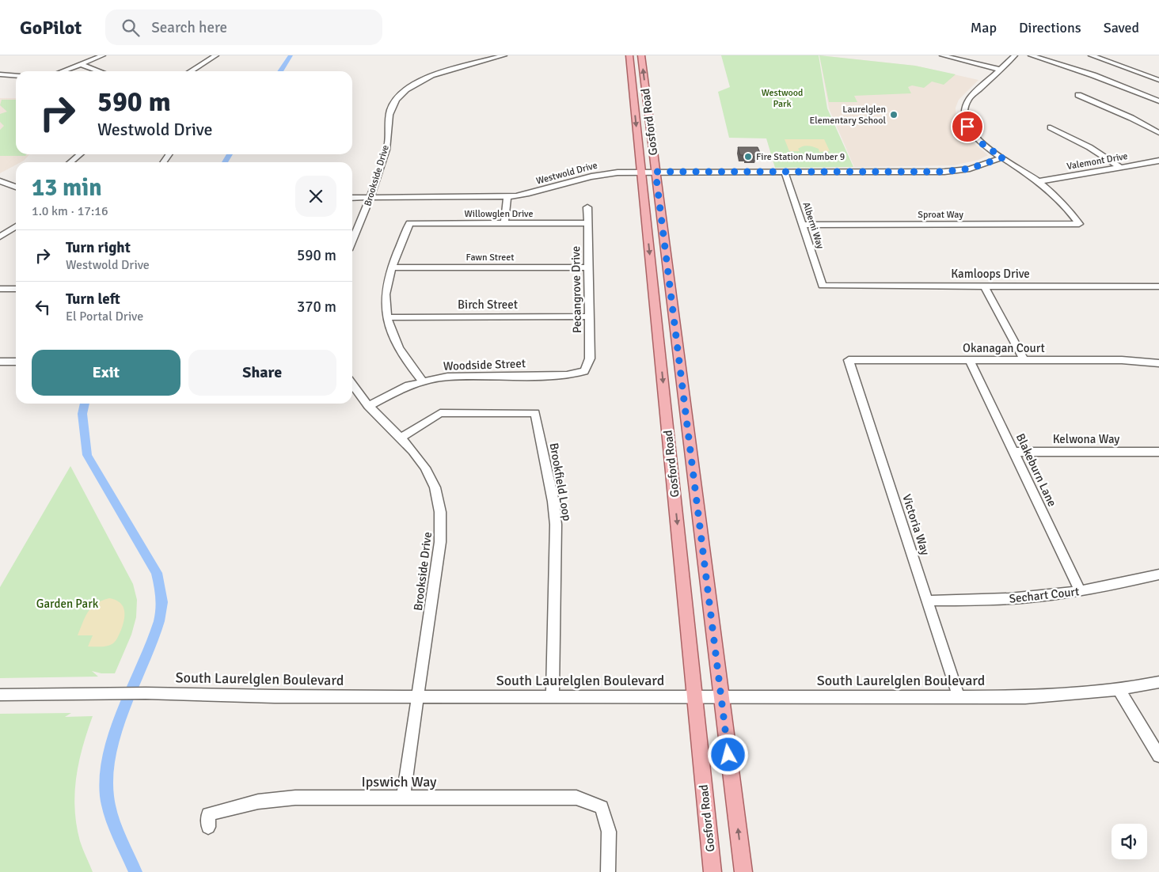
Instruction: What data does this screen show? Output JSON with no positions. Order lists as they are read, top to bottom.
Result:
{
  "streets": {
    "main road": ["Gosford Road"],
    "street": [
      "Valemont Drive",
      "Westwold Drive",
      "Brookside Drive",
      "Willowglen Drive",
      "Sproat Way",
      "Alberni Way",
      "Fawn Street",
      "Kamloops Drive",
      "Pecangrove Drive",
      "Birch Street",
      "Okanagan Court",
      "Woodside Street",
      "Kelwona Way",
      "Blakeburn Lane",
      "Brookfield Loop",
      "Victoria Way",
      "Sechart Court",
      "South Laurelglen Boulevard",
      "Ipswich Way"
    ]
  },
  "crossings": [
    ["Gosford Road", "Westwold Drive"],
    ["Gosford Road", "South Laurelglen Boulevard"],
    ["Valemont Drive", "Sproat Way"],
    ["Westwold Drive", "Brookside Drive"],
    ["Westwold Drive", "Alberni Way"],
    ["Brookside Drive", "Woodside Street"],
    ["Brookside Drive", "Brookfield Loop"],
    ["Brookside Drive", "South Laurelglen Boulevard"],
    ["Brookside Drive", "Ipswich Way"],
    ["Willowglen Drive", "Fawn Street"],
    ["Willowglen Drive", "Pecangrove Drive"],
    ["Sproat Way", "Alberni Way"],
    ["Alberni Way", "Kamloops Drive"],
    ["Fawn Street", "Pecangrove Drive"],
    ["Pecangrove Drive", "Birch Street"],
    ["Pecangrove Drive", "Woodside Street"],
    ["Okanagan Court", "Blakeburn Lane"],
    ["Okanagan Court", "Victoria Way"],
    ["Kelwona Way", "Blakeburn Lane"],
    ["Blakeburn Lane", "Sechart Court"],
    ["Brookfield Loop", "South Laurelglen Boulevard"],
    ["Victoria Way", "Sechart Court"],
    ["Victoria Way", "South Laurelglen Boulevard"]
  ],
  "parks": ["Westwood Park", "Garden Park"],
  "places": ["Laurelglen Elementary School", "Fire Station Number 9"],
  "page": {
    "header": "GoPilot",
    "search": "Search here",
    "nav": ["Map", "Directions", "Saved"],
    "turn": ["590 m", "Westwold Drive"],
    "heading": ["13 min", "1.0 km · 17:16"],
    "list": [
      {
        "name": "Turn right",
        "note": "Westwold Drive",
        "value": "590 m"
      },
      {
        "name": "Turn left",
        "note": "El Portal Drive",
        "value": "370 m"
      }
    ],
    "buttons": ["Exit", "Share"]
  }
}
